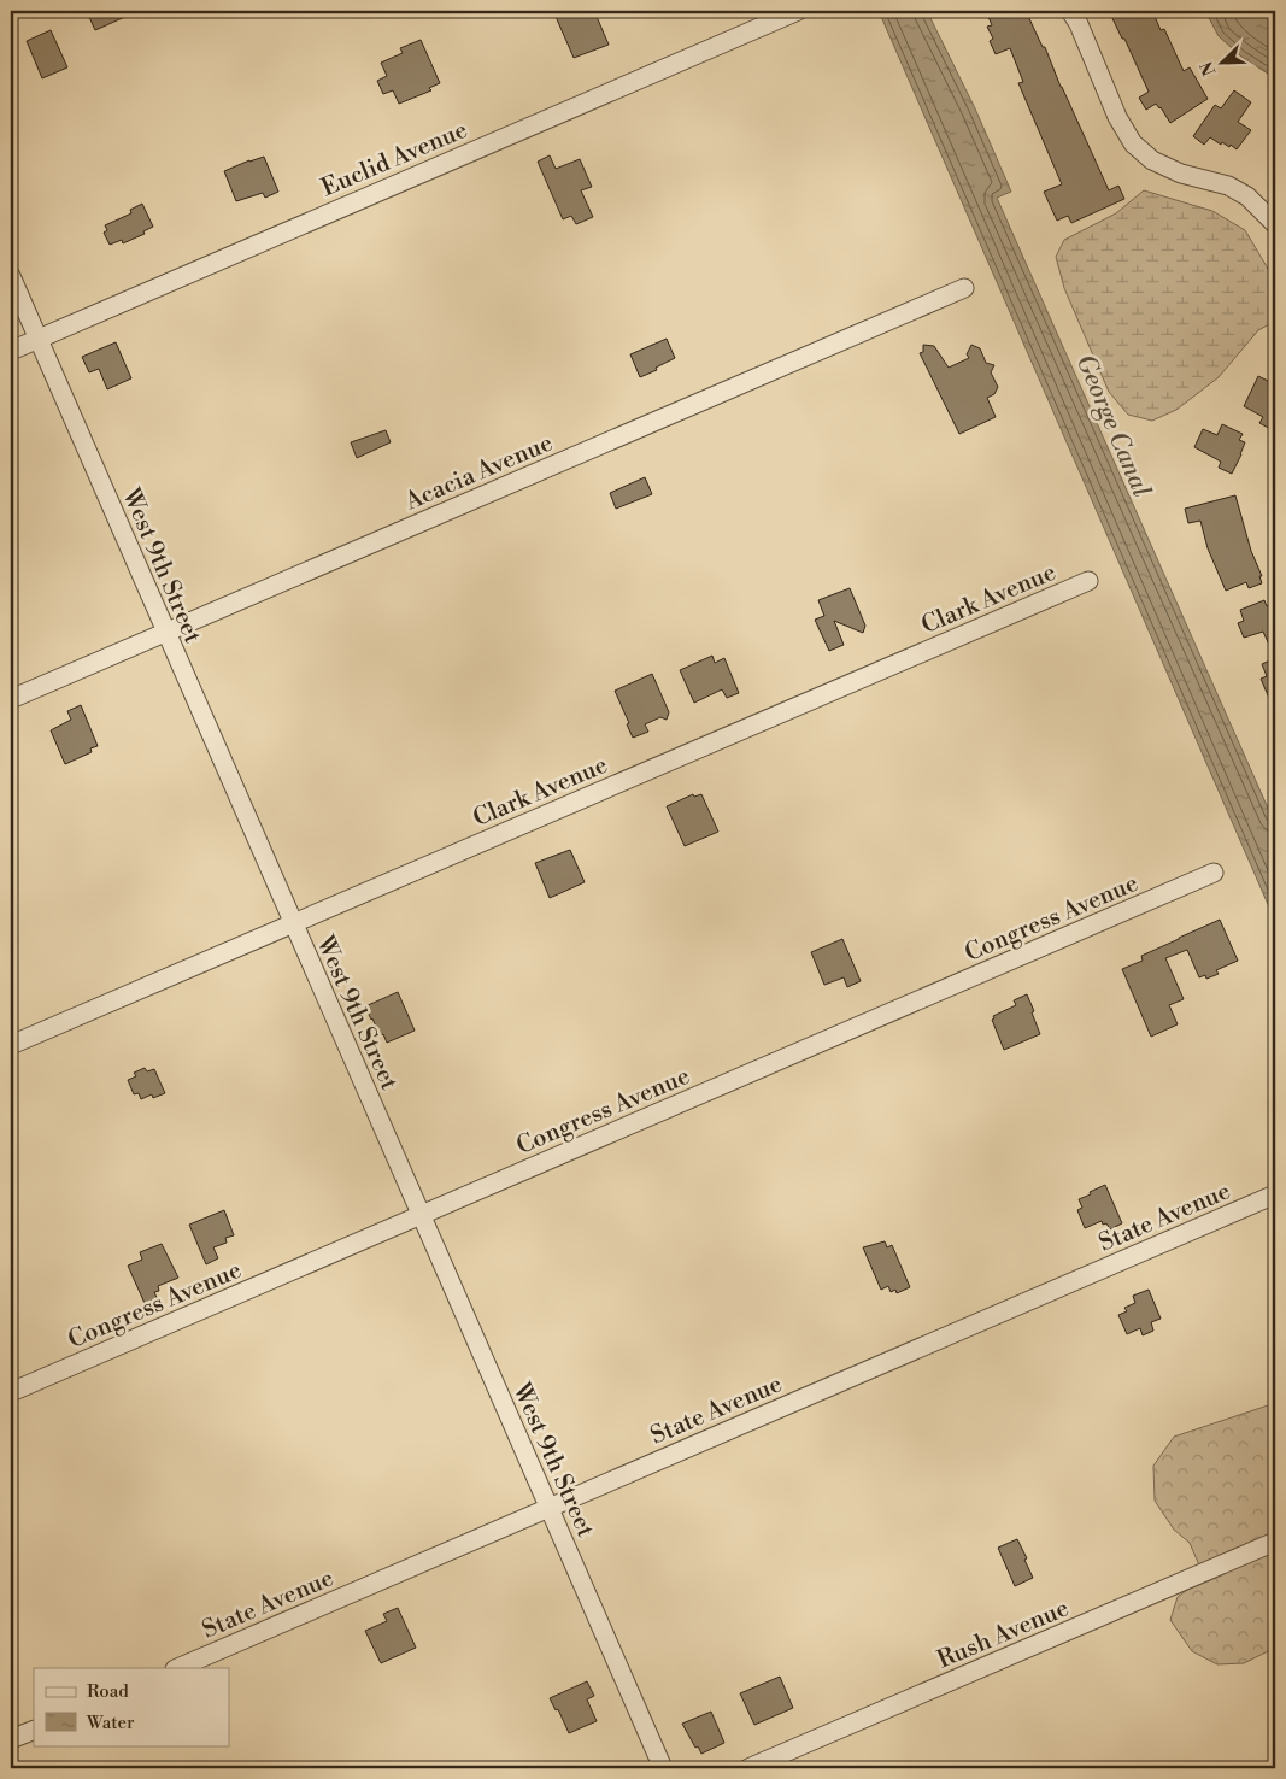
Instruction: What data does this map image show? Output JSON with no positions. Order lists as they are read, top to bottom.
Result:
{
  "streets": {
    "street": [
      "Euclid Avenue",
      "Acacia Avenue",
      "West 9th Street",
      "Clark Avenue",
      "Congress Avenue",
      "State Avenue",
      "Rush Avenue"
    ]
  },
  "crossings": [
    ["Euclid Avenue", "West 9th Street"],
    ["Acacia Avenue", "West 9th Street"],
    ["West 9th Street", "Clark Avenue"],
    ["West 9th Street", "Congress Avenue"],
    ["West 9th Street", "State Avenue"]
  ],
  "water": ["George Canal"],
  "legend": ["Road", "Water"],
  "north": "bottom left"
}
